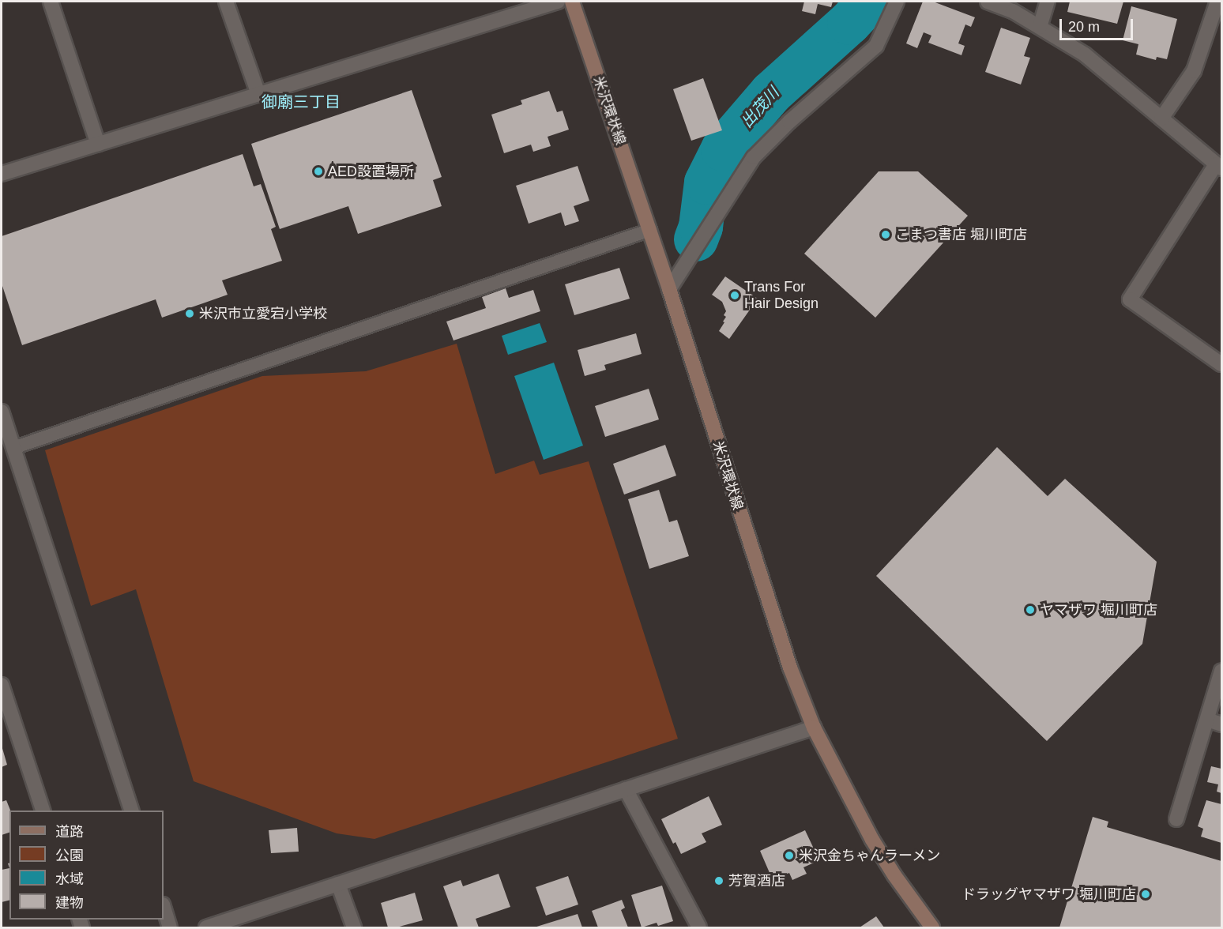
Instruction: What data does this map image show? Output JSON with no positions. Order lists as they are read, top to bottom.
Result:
{
  "streets": {
    "main road": ["米沢環状線"]
  },
  "districts": ["御廟三丁目"],
  "water": ["出茂川"],
  "places": [
    "AED設置場所",
    "こまつ書店 堀川町店",
    "Trans For Hair Design",
    "米沢市立愛宕小学校",
    "ヤマザワ 堀川町店",
    "米沢金ちゃんラーメン",
    "芳賀酒店",
    "ドラッグヤマザワ 堀川町店"
  ],
  "legend": [
    "道路",
    "公園",
    "水域",
    "建物"
  ],
  "scale_bar": "20 m"
}
